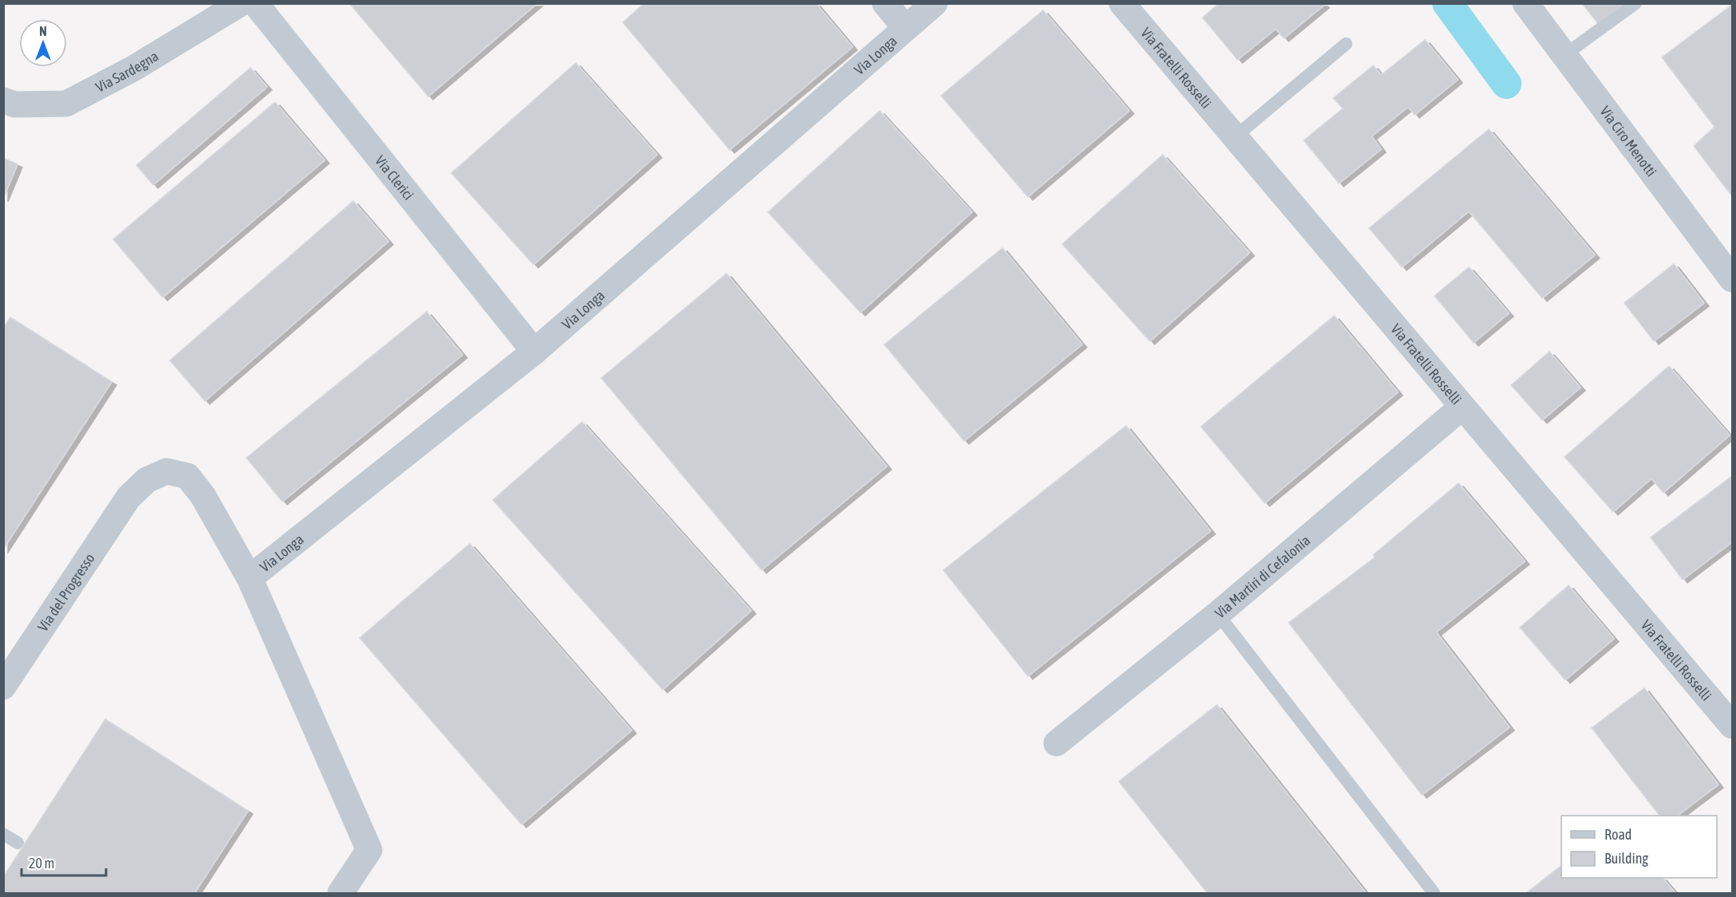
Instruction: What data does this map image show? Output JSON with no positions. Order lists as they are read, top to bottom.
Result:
{
  "streets": {
    "street": [
      "Via Longa",
      "Via Fratelli Rosselli",
      "Via Sardegna",
      "Via Ciro Menotti",
      "Via Clerici",
      "Via Martiri di Cefalonia",
      "Via del Progresso"
    ]
  },
  "crossings": [
    ["Via Longa", "Via Clerici"],
    ["Via Longa", "Via del Progresso"],
    ["Via Fratelli Rosselli", "Via Martiri di Cefalonia"]
  ],
  "legend": ["Road", "Building"],
  "scale_bar": "20 m",
  "north": "top"
}
